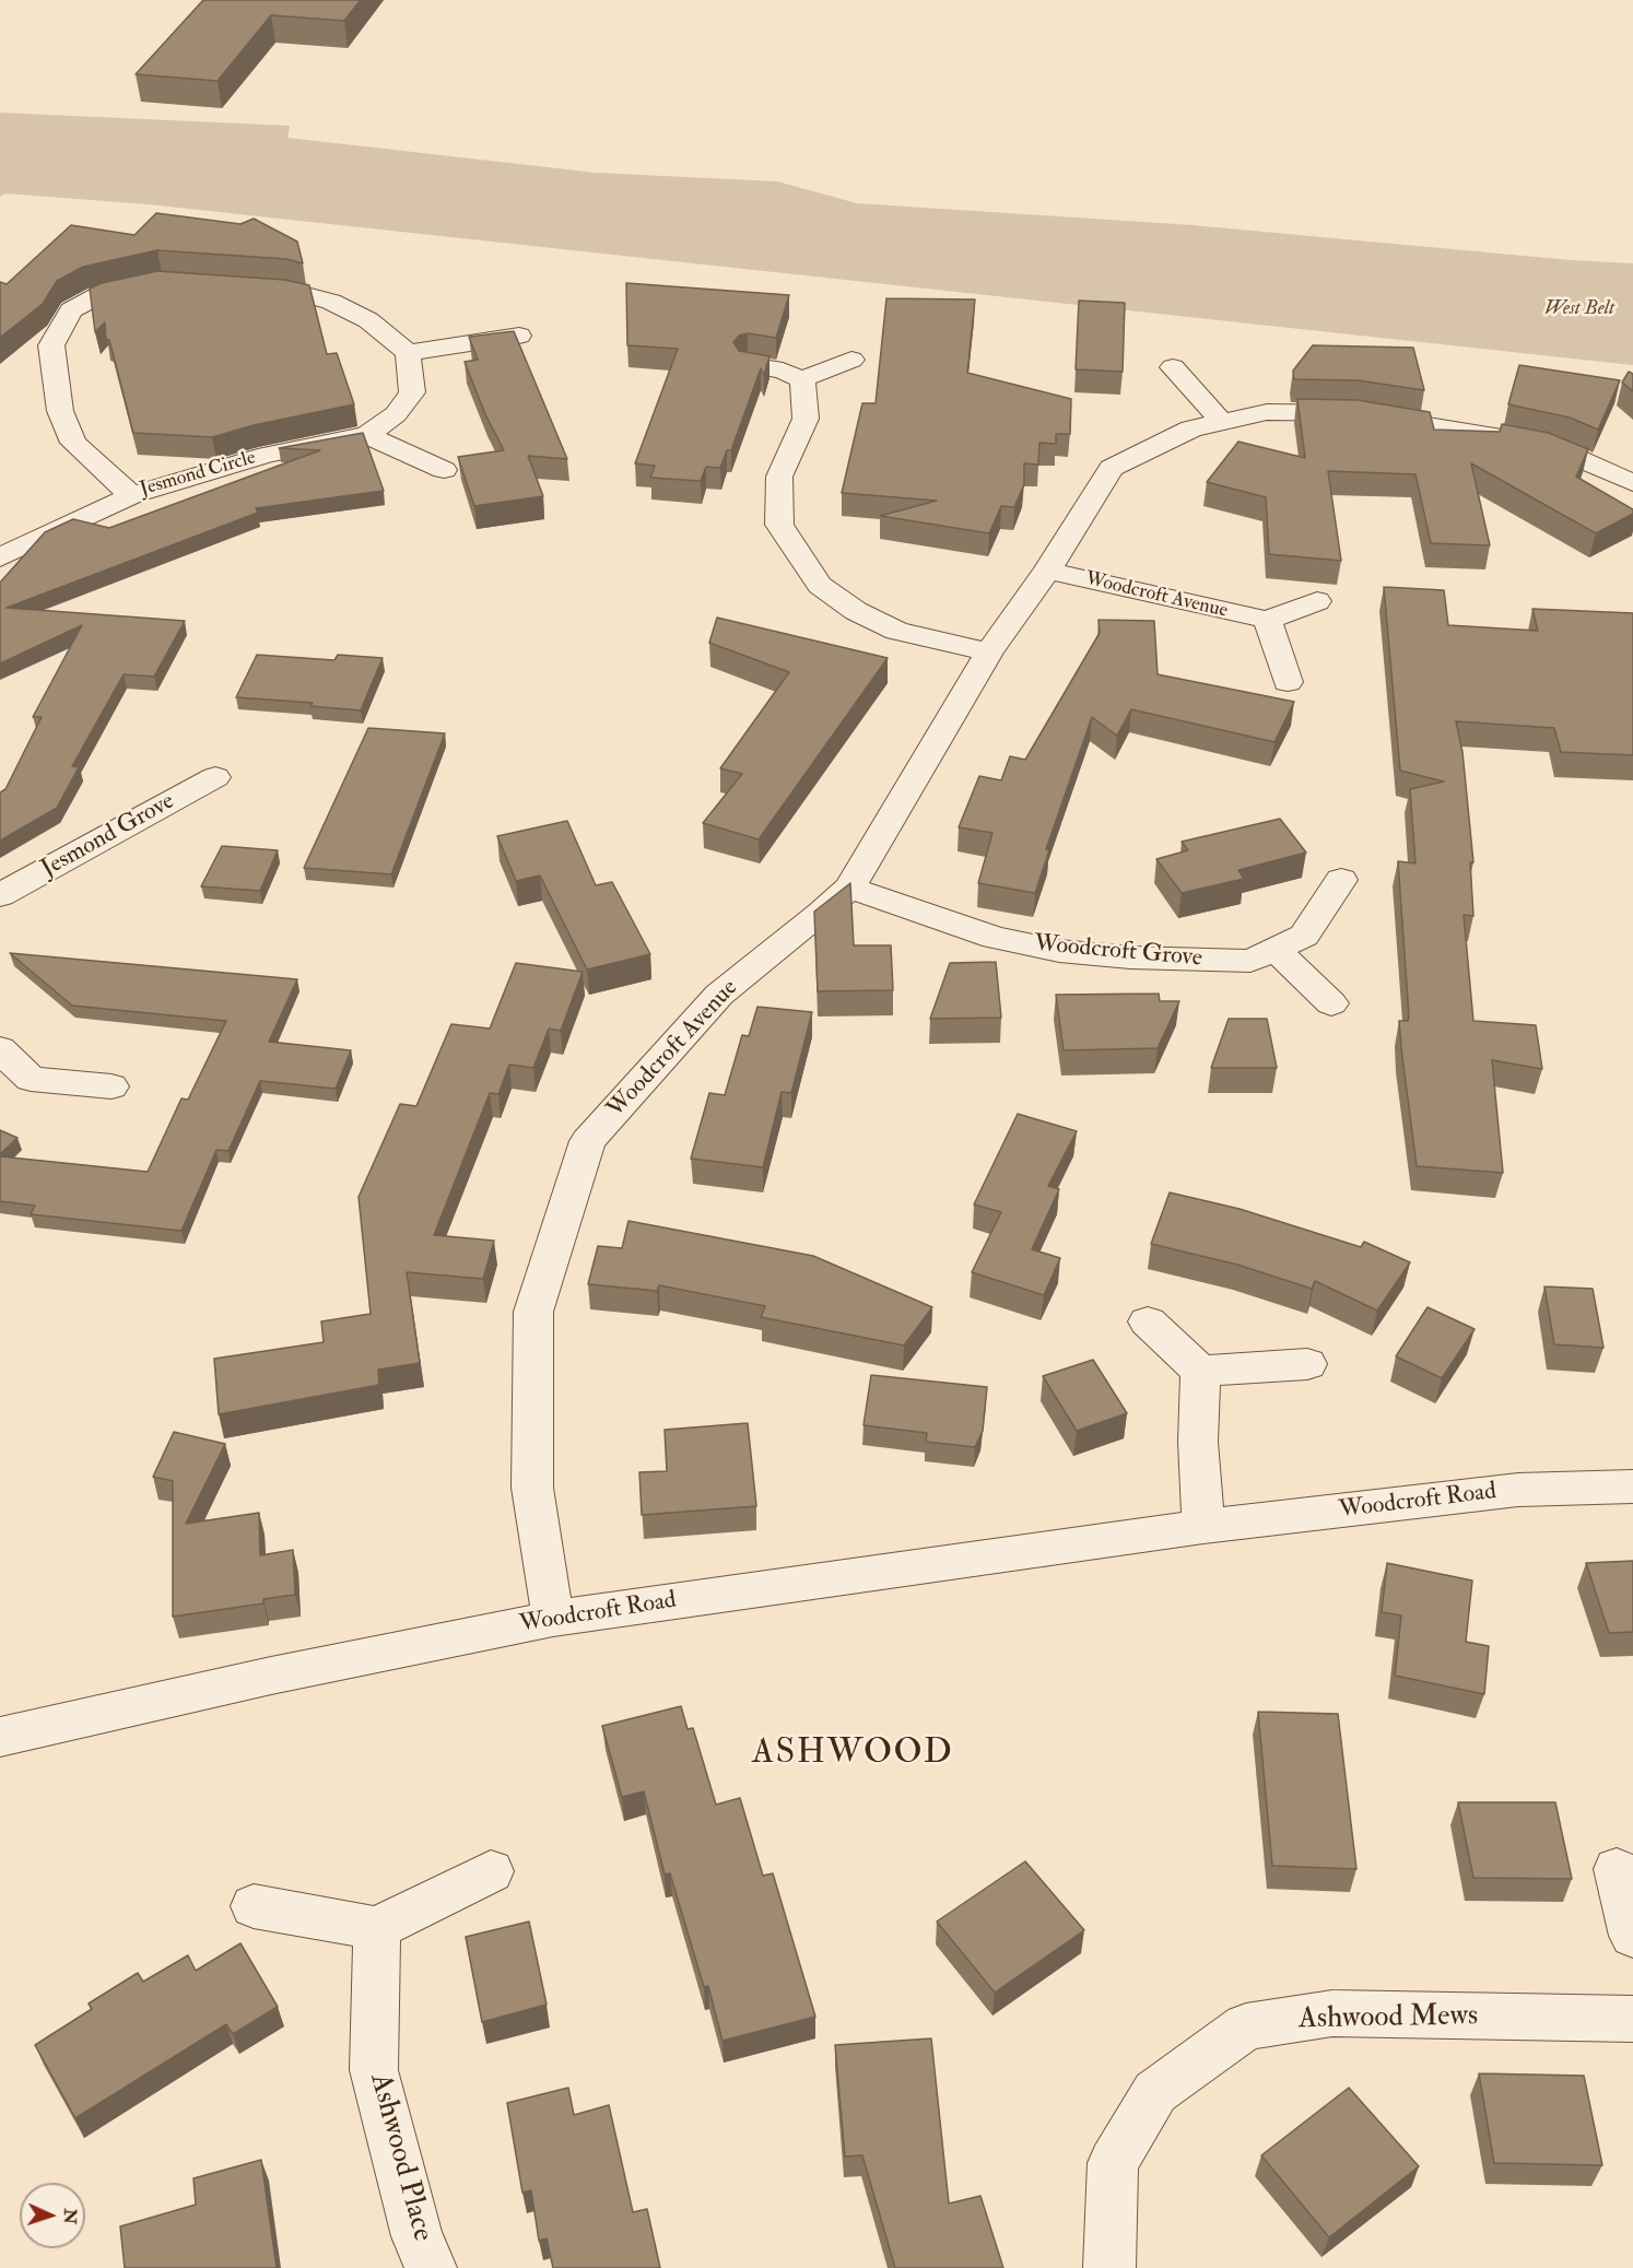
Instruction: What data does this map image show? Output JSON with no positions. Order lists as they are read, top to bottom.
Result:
{
  "streets": {
    "street": [
      "Jesmond Circle",
      "Woodcroft Avenue",
      "Jesmond Grove",
      "Woodcroft Grove",
      "Woodcroft Road",
      "Ashwood Mews",
      "Ashwood Place"
    ]
  },
  "crossings": [
    ["Woodcroft Avenue", "Woodcroft Grove"],
    ["Woodcroft Avenue", "Woodcroft Road"]
  ],
  "districts": ["ASHWOOD"],
  "parks": ["West Belt"],
  "north": "right"
}
